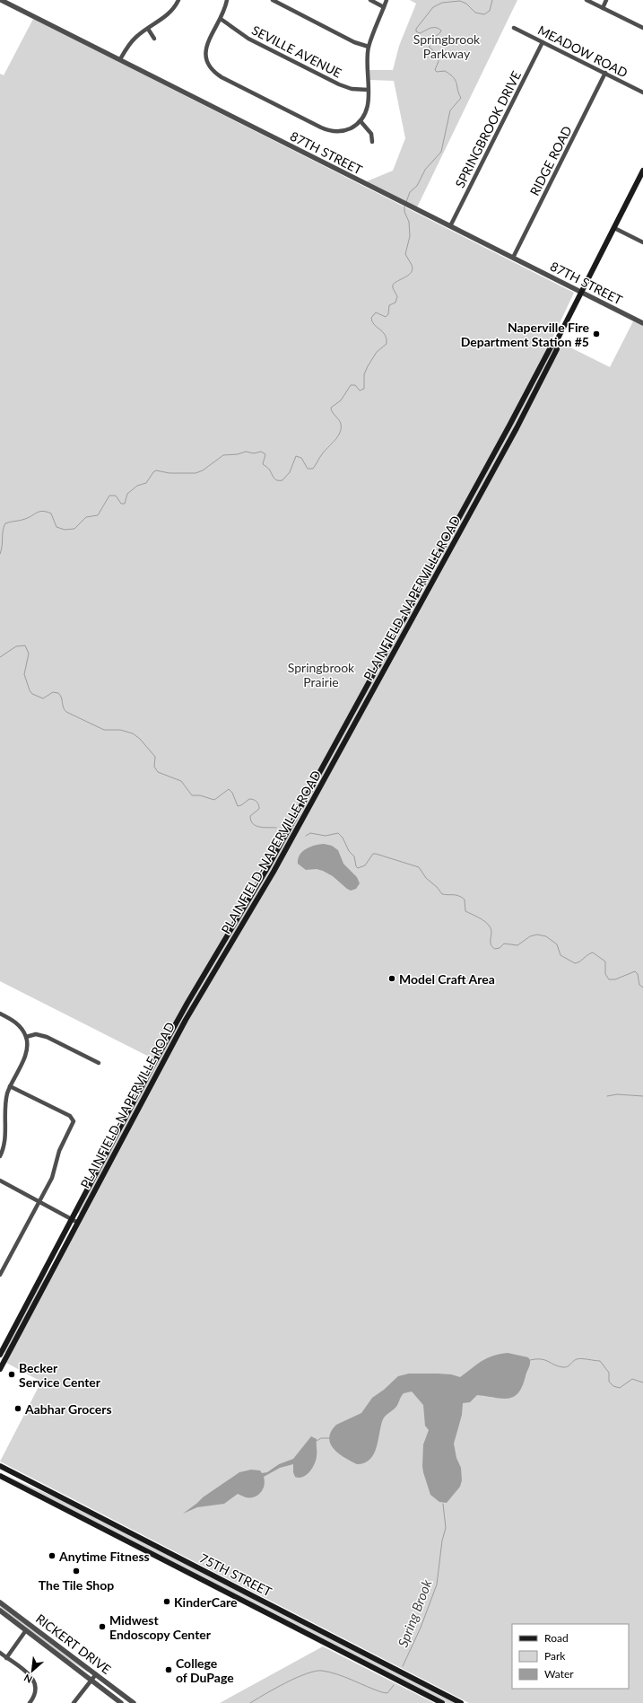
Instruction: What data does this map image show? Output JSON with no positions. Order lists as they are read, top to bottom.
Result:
{
  "streets": {
    "main road": ["PLAINFIELD-NAPERVILLE ROAD", "75TH STREET"],
    "street": [
      "SEVILLE AVENUE",
      "MEADOW ROAD",
      "SPRINGBROOK DRIVE",
      "87TH STREET",
      "RIDGE ROAD",
      "RICKERT DRIVE"
    ]
  },
  "crossings": [
    ["MEADOW ROAD", "SPRINGBROOK DRIVE"],
    ["MEADOW ROAD", "RIDGE ROAD"],
    ["SPRINGBROOK DRIVE", "87TH STREET"],
    ["87TH STREET", "RIDGE ROAD"],
    ["87TH STREET", "PLAINFIELD-NAPERVILLE ROAD"]
  ],
  "water": ["Spring Brook"],
  "parks": ["Springbrook Parkway", "Springbrook Prairie"],
  "places": [
    "Naperville Fire Department Station #5",
    "Model Craft Area",
    "Becker Service Center",
    "Aabhar Grocers",
    "Anytime Fitness",
    "The Tile Shop",
    "KinderCare",
    "Midwest Endoscopy Center",
    "College of DuPage"
  ],
  "legend": ["Road", "Park", "Water"],
  "north": "bottom left"
}
